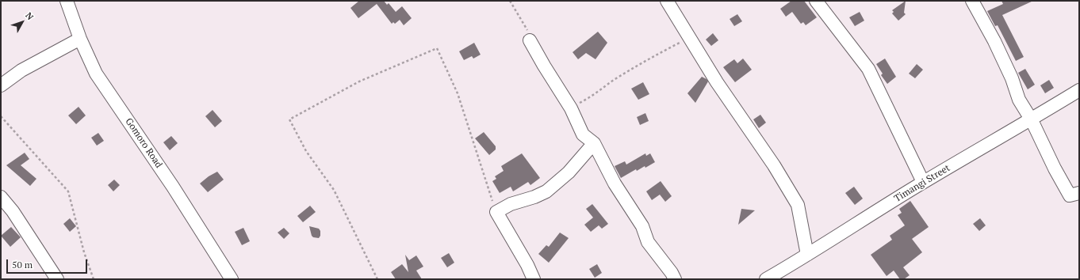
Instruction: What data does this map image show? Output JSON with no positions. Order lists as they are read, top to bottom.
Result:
{
  "streets": {
    "street": ["Gomoro Road", "Timangi Street"]
  },
  "scale_bar": "50 m",
  "north": "top right"
}
